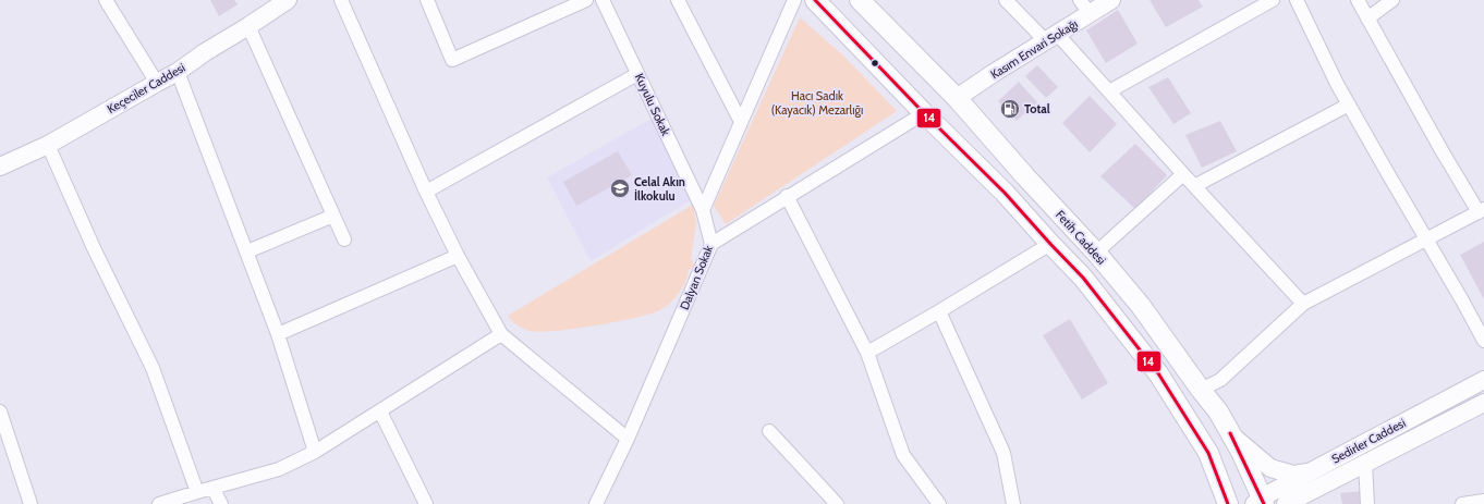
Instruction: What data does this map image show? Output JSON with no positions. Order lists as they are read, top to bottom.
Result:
{
  "streets": {
    "main road": [
      "Kasım Envari Sokağı",
      "Keçeciler Caddesi",
      "Fetih Caddesi",
      "Sedirler Caddesi"
    ],
    "street": ["Kuyulu Sokak", "Dalyan Sokak"]
  },
  "crossings": [
    ["Kasım Envari Sokağı", "Fetih Caddesi"],
    ["Kuyulu Sokak", "Dalyan Sokak"],
    ["Fetih Caddesi", "Sedirler Caddesi"]
  ],
  "parks": ["Hacı Sadık (Kayacık) Mezarlığı"],
  "places": {
    "fuel station": ["Total"],
    "school or university": ["Celal Akın İlkokulu"]
  },
  "lines": ["transit line 14"]
}
